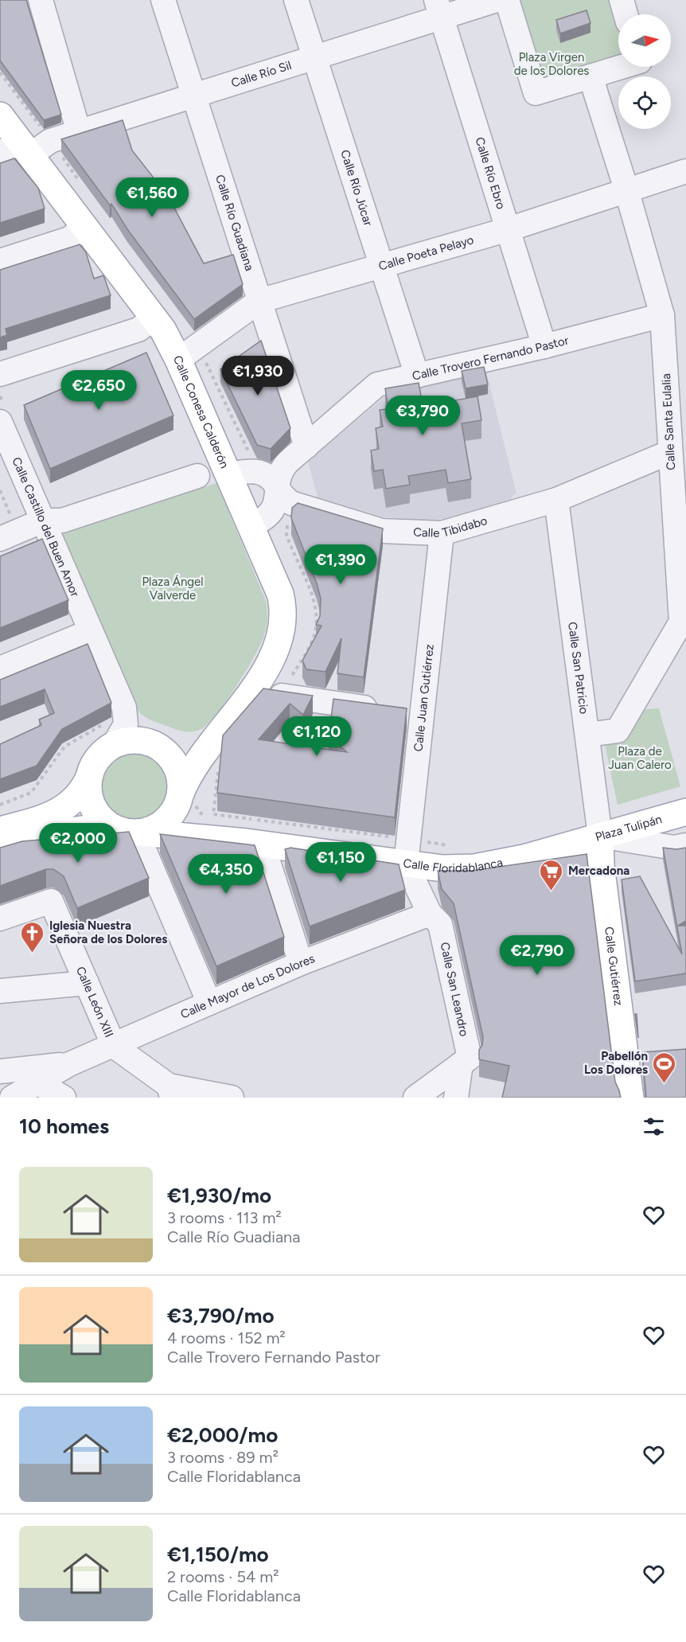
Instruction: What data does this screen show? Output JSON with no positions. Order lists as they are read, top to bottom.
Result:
{
  "streets": {
    "main road": [
      "Calle Conesa Calderón",
      "Plaza Tulipán",
      "Calle Floridablanca",
      "Calle Gutiérrez"
    ],
    "street": [
      "Calle Río Sil",
      "Calle Río Ebro",
      "Calle Río Júcar",
      "Calle Río Guadiana",
      "Calle Poeta Pelayo",
      "Calle Trovero Fernando Pastor",
      "Calle Santa Eulalia",
      "Calle Tibidabo",
      "Calle Castillo del Buen Amor",
      "Calle San Patricio",
      "Calle Juan Gutiérrez",
      "Calle Mayor de Los Dolores",
      "Calle San Leandro",
      "Calle León XIII"
    ]
  },
  "crossings": [
    ["Calle Río Sil", "Calle Río Ebro"],
    ["Calle Río Sil", "Calle Río Júcar"],
    ["Calle Río Sil", "Calle Río Guadiana"],
    ["Calle Río Sil", "Calle Conesa Calderón"],
    ["Calle Río Ebro", "Calle Poeta Pelayo"],
    ["Calle Río Ebro", "Calle Trovero Fernando Pastor"],
    ["Calle Río Júcar", "Calle Poeta Pelayo"],
    ["Calle Río Júcar", "Calle Trovero Fernando Pastor"],
    ["Calle Río Guadiana", "Calle Poeta Pelayo"],
    ["Calle Río Guadiana", "Calle Trovero Fernando Pastor"],
    ["Calle Poeta Pelayo", "Calle Conesa Calderón"],
    ["Calle Poeta Pelayo", "Calle Santa Eulalia"],
    ["Calle Trovero Fernando Pastor", "Calle Santa Eulalia"],
    ["Calle Trovero Fernando Pastor", "Calle Tibidabo"],
    ["Calle Conesa Calderón", "Calle Tibidabo"],
    ["Calle Conesa Calderón", "Calle Castillo del Buen Amor"],
    ["Calle Conesa Calderón", "Calle Floridablanca"],
    ["Calle Santa Eulalia", "Calle Tibidabo"],
    ["Calle Santa Eulalia", "Calle San Patricio"],
    ["Calle Tibidabo", "Calle San Patricio"],
    ["Calle Tibidabo", "Calle Juan Gutiérrez"],
    ["Calle Castillo del Buen Amor", "Calle Floridablanca"],
    ["Calle San Patricio", "Plaza Tulipán"],
    ["Calle San Patricio", "Calle Floridablanca"],
    ["Calle San Patricio", "Calle Gutiérrez"],
    ["Calle Juan Gutiérrez", "Calle Floridablanca"],
    ["Calle Juan Gutiérrez", "Calle San Leandro"],
    ["Plaza Tulipán", "Calle Floridablanca"],
    ["Plaza Tulipán", "Calle Gutiérrez"],
    ["Calle Floridablanca", "Calle Gutiérrez"],
    ["Calle Floridablanca", "Calle San Leandro"],
    ["Calle Mayor de Los Dolores", "Calle San Leandro"],
    ["Calle Mayor de Los Dolores", "Calle León XIII"]
  ],
  "parks": ["Plaza Virgen de los Dolores", "Plaza Ángel Valverde", "Plaza de Juan Calero"],
  "places": {
    "supermarket": ["Mercadona"],
    "church": ["Iglesia Nuestra Señora de los Dolores"],
    "sports": ["Pabellón Los Dolores"]
  },
  "north": "right",
  "page": {
    "price": [
      "€1,560",
      "€1,930",
      "€2,650",
      "€3,790",
      "€1,390",
      "€1,120",
      "€2,000",
      "€1,150",
      "€4,350",
      "€2,790"
    ],
    "heading": "10 homes",
    "list": [
      {
        "name": "€1,930/mo",
        "note": "3 rooms · 113 m² · Calle Río Guadiana"
      },
      {
        "name": "€3,790/mo",
        "note": "4 rooms · 152 m² · Calle Trovero Fernando Pastor"
      },
      {
        "name": "€2,000/mo",
        "note": "3 rooms · 89 m² · Calle Floridablanca"
      },
      {
        "name": "€1,150/mo",
        "note": "2 rooms · 54 m² · Calle Floridablanca"
      }
    ]
  }
}
